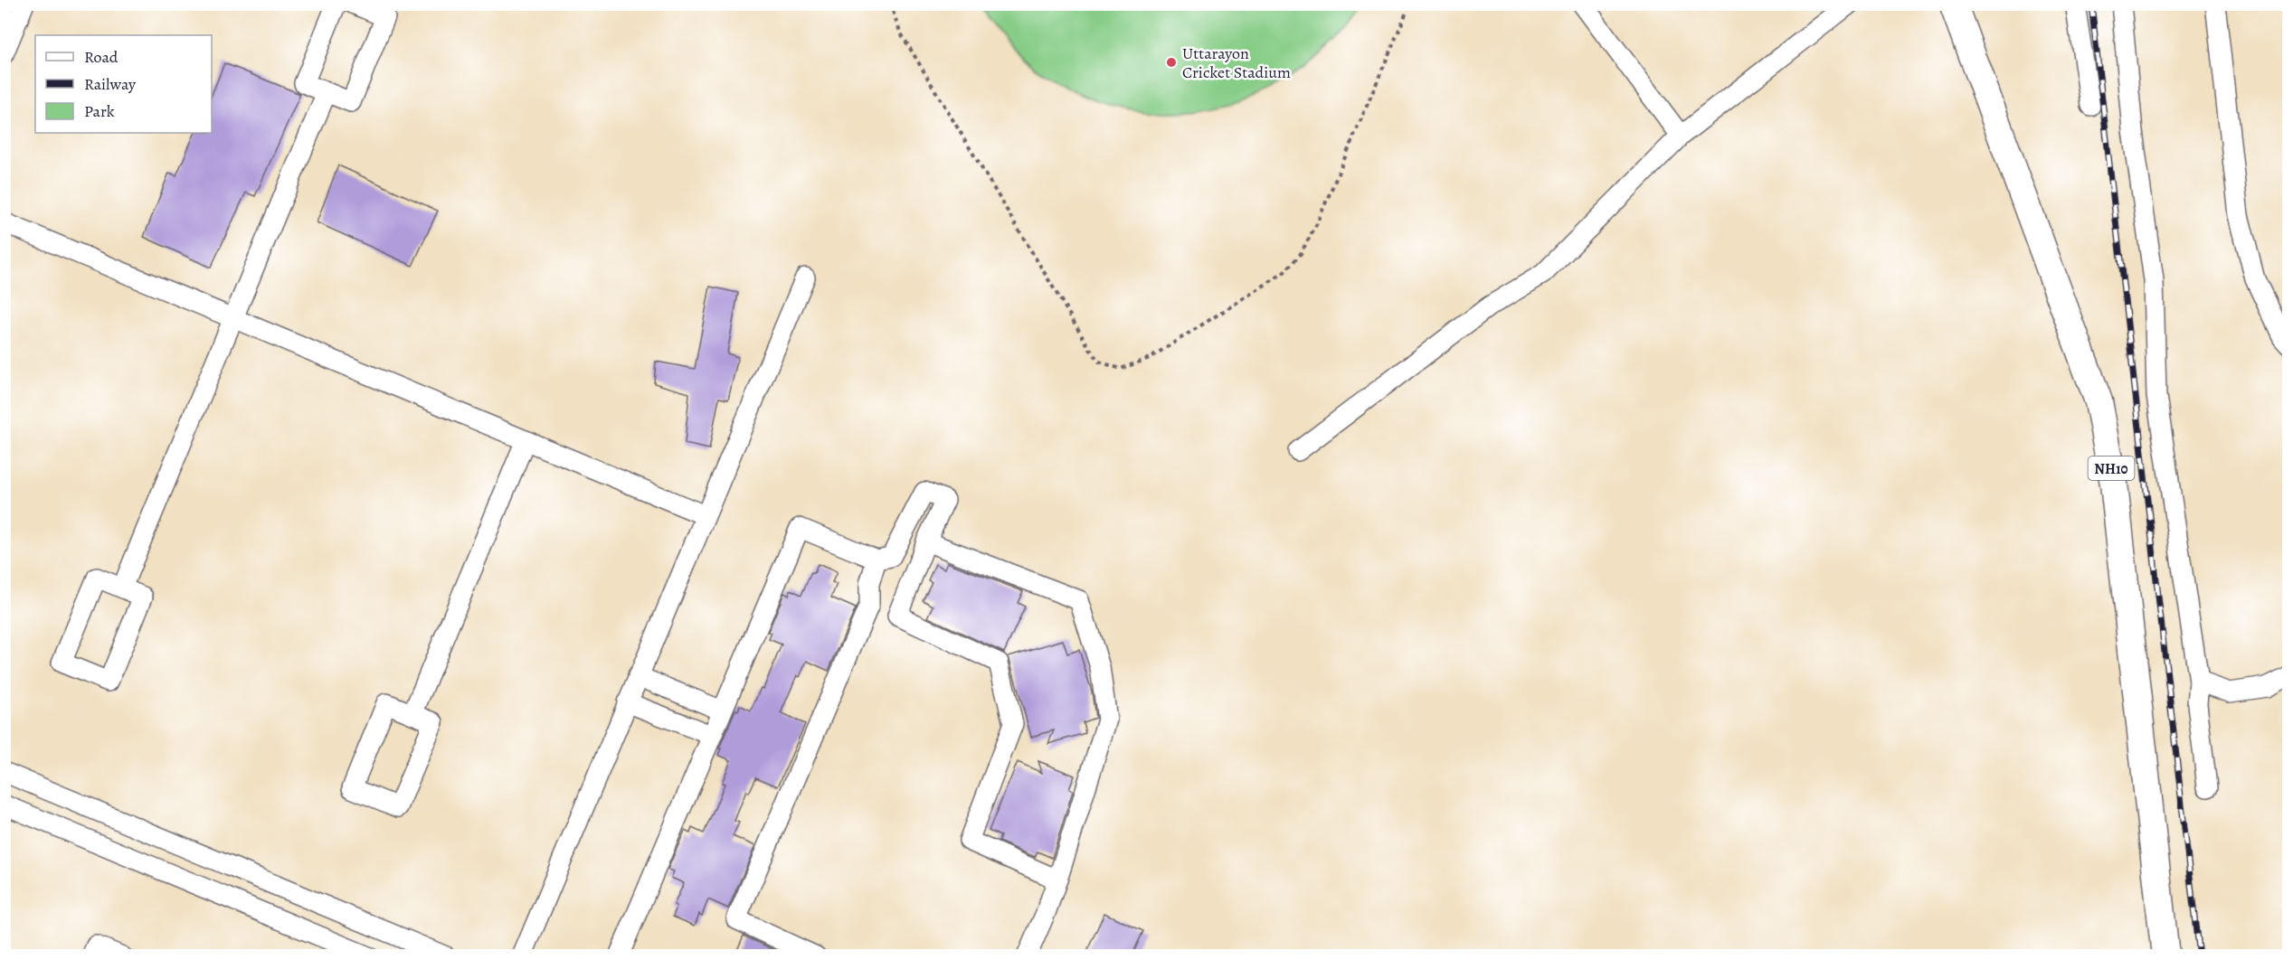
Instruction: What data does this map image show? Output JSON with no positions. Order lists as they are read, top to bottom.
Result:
{
  "streets": {
    "highway": ["NH10"]
  },
  "places": ["Uttarayon Cricket Stadium"],
  "legend": ["Road", "Railway", "Park"]
}
